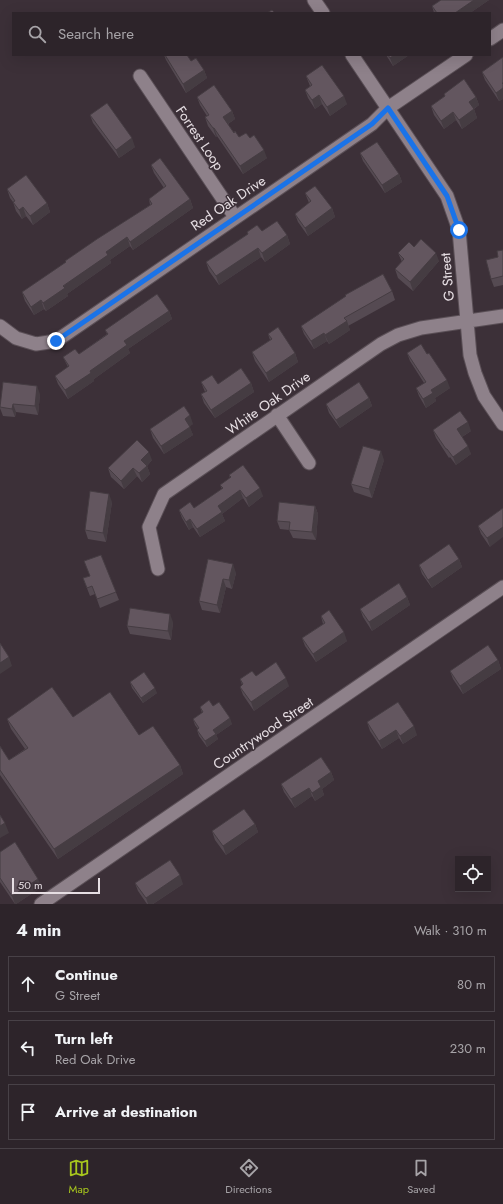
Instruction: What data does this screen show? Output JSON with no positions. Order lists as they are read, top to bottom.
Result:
{
  "streets": {
    "street": [
      "Forrest Loop",
      "Red Oak Drive",
      "G Street",
      "White Oak Drive",
      "Countrywood Street"
    ]
  },
  "crossings": [
    ["Forrest Loop", "Red Oak Drive"],
    ["Red Oak Drive", "G Street"],
    ["G Street", "White Oak Drive"]
  ],
  "scale_bar": "50 m",
  "page": {
    "search": "Search here",
    "scale": "50 m",
    "heading": ["4 min", "Walk · 310 m"],
    "list": [
      ["Continue", "G Street", "80 m"],
      ["Turn left", "Red Oak Drive", "230 m"],
      "Arrive at destination"
    ],
    "nav": ["Map", "Directions", "Saved"]
  }
}
